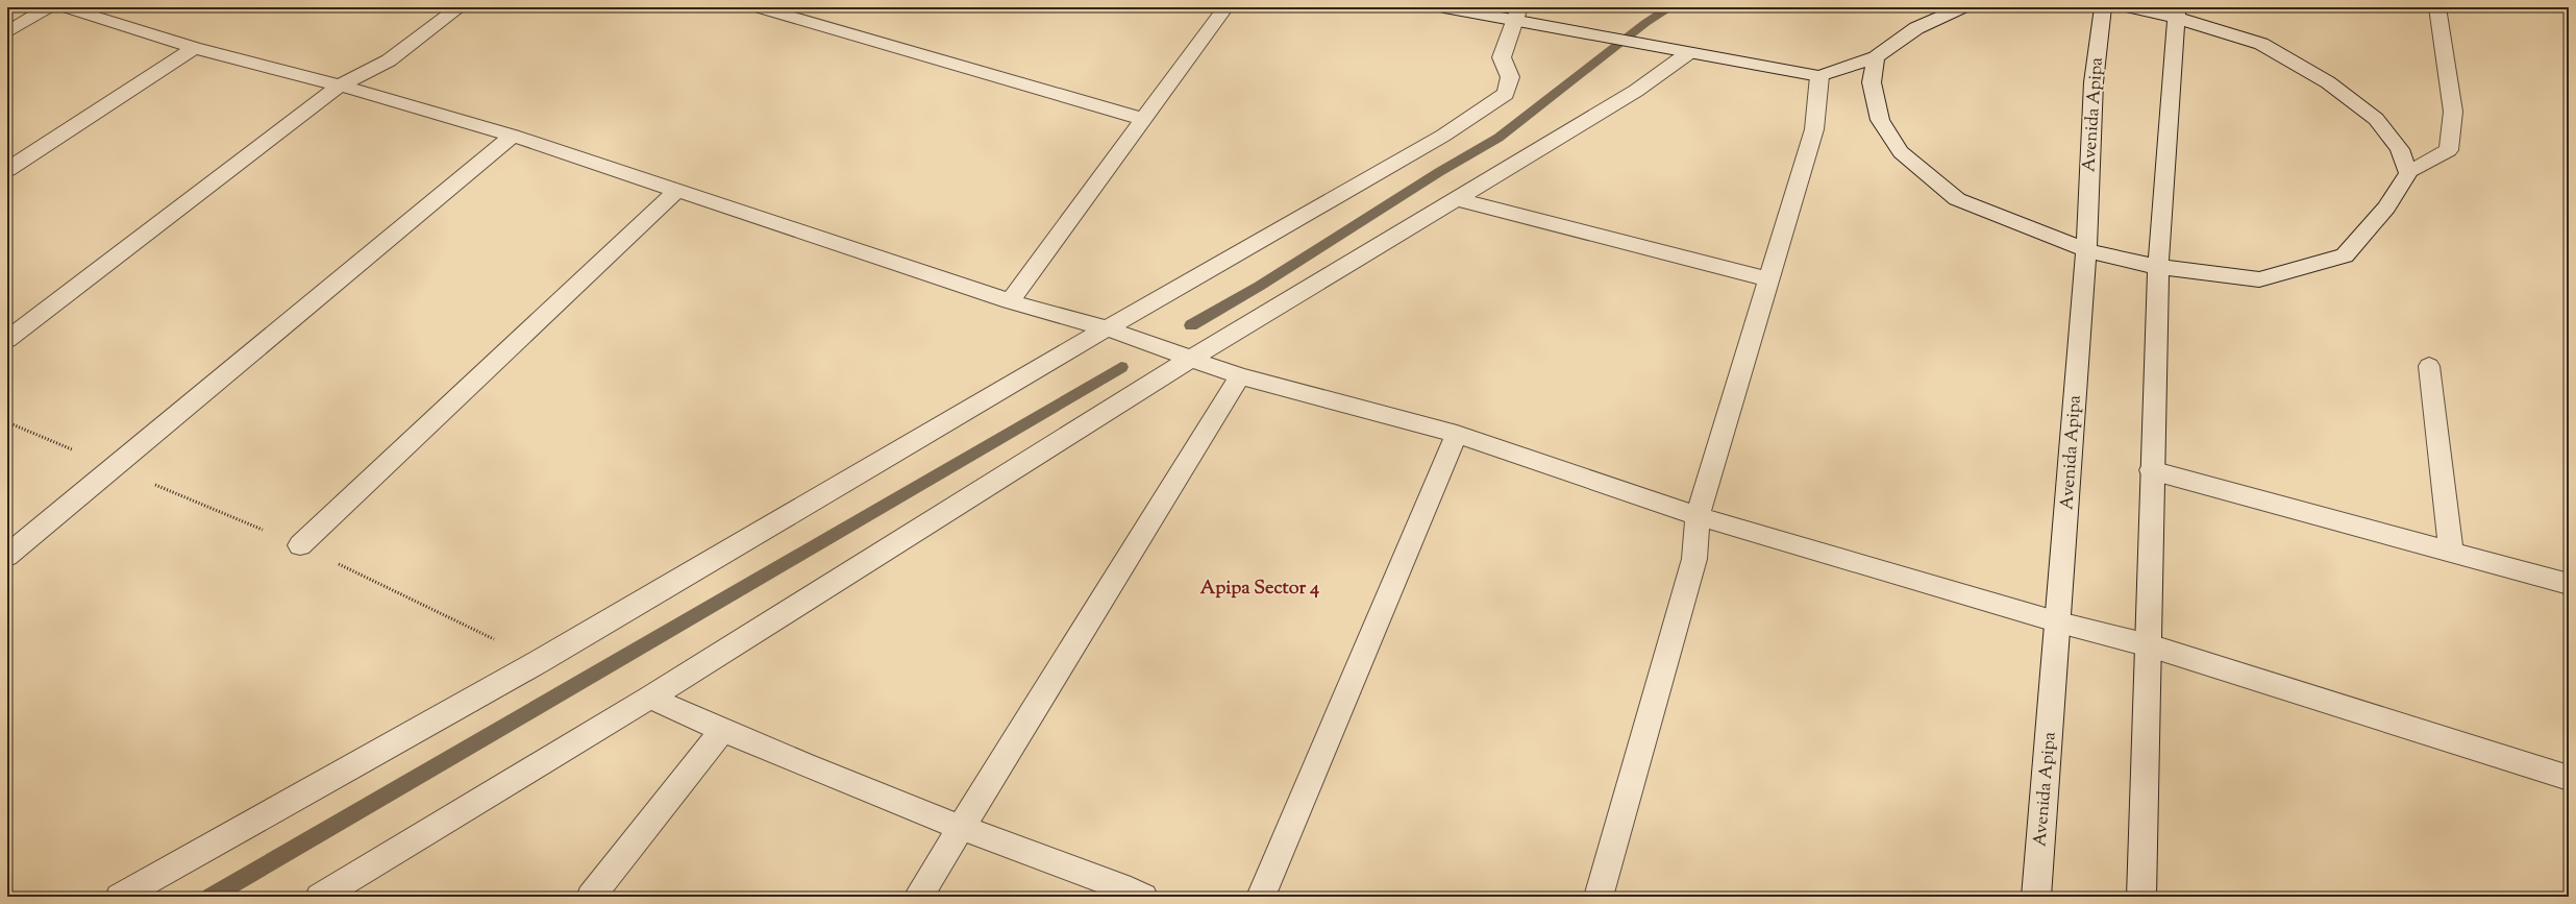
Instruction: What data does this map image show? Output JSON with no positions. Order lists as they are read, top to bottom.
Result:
{
  "streets": {
    "street": ["Avenida Apipa"]
  },
  "districts": ["Apipa Sector 4"]
}
